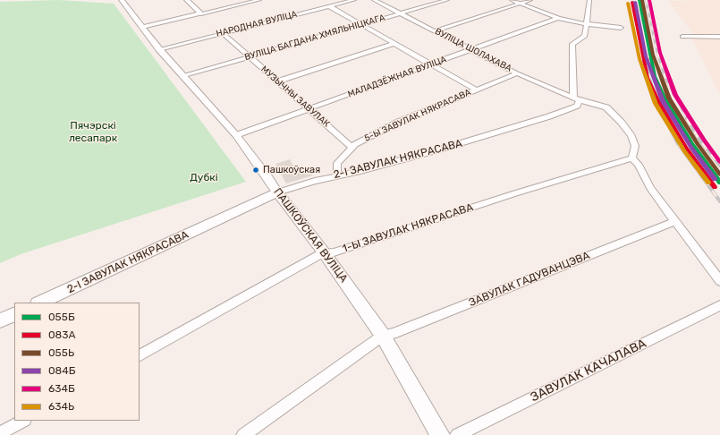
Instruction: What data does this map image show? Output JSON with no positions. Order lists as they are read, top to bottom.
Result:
{
  "streets": {
    "main road": ["2-І ЗАВУЛАК НЯКРАСАВА", "ПАШКОЎСКАЯ ВУЛІЦА"],
    "street": [
      "НАРОДНАЯ ВУЛІЦА",
      "ВУЛІЦА БАГДАНА ХМЯЛЬНІЦКАГА",
      "ВУЛІЦА ШОЛАХАВА",
      "МАЛАДЗЁЖНАЯ ВУЛІЦА",
      "МУЗЫЧНЫ ЗАВУЛАК",
      "5-Ы ЗАВУЛАК НЯКРАСАВА",
      "1-Ы ЗАВУЛАК НЯКРАСАВА",
      "ЗАВУЛАК ГАДУВАНЦЭВА",
      "ЗАВУЛАК КАЧАЛАВА"
    ]
  },
  "crossings": [
    ["НАРОДНАЯ ВУЛІЦА", "МУЗЫЧНЫ ЗАВУЛАК"],
    ["НАРОДНАЯ ВУЛІЦА", "ПАШКОЎСКАЯ ВУЛІЦА"],
    ["ВУЛІЦА БАГДАНА ХМЯЛЬНІЦКАГА", "ВУЛІЦА ШОЛАХАВА"],
    ["ВУЛІЦА БАГДАНА ХМЯЛЬНІЦКАГА", "МУЗЫЧНЫ ЗАВУЛАК"],
    ["ВУЛІЦА БАГДАНА ХМЯЛЬНІЦКАГА", "ПАШКОЎСКАЯ ВУЛІЦА"],
    ["ВУЛІЦА ШОЛАХАВА", "МАЛАДЗЁЖНАЯ ВУЛІЦА"],
    ["ВУЛІЦА ШОЛАХАВА", "5-Ы ЗАВУЛАК НЯКРАСАВА"],
    ["ВУЛІЦА ШОЛАХАВА", "2-І ЗАВУЛАК НЯКРАСАВА"],
    ["ВУЛІЦА ШОЛАХАВА", "1-Ы ЗАВУЛАК НЯКРАСАВА"],
    ["МАЛАДЗЁЖНАЯ ВУЛІЦА", "МУЗЫЧНЫ ЗАВУЛАК"],
    ["МАЛАДЗЁЖНАЯ ВУЛІЦА", "ПАШКОЎСКАЯ ВУЛІЦА"],
    ["МУЗЫЧНЫ ЗАВУЛАК", "5-Ы ЗАВУЛАК НЯКРАСАВА"],
    ["5-Ы ЗАВУЛАК НЯКРАСАВА", "2-І ЗАВУЛАК НЯКРАСАВА"],
    ["2-І ЗАВУЛАК НЯКРАСАВА", "ПАШКОЎСКАЯ ВУЛІЦА"],
    ["1-Ы ЗАВУЛАК НЯКРАСАВА", "ПАШКОЎСКАЯ ВУЛІЦА"],
    ["ПАШКОЎСКАЯ ВУЛІЦА", "ЗАВУЛАК ГАДУВАНЦЭВА"]
  ],
  "parks": ["Пячэрскі лесапарк", "Дубкі"],
  "places": ["Пашкоўская"],
  "lines": [
    "transit line 055Б",
    "transit line 055Ь",
    "transit line 634Б",
    "transit line 083А",
    "transit line 084Б",
    "transit line 634Ь"
  ],
  "legend": [
    "055Б",
    "083А",
    "055Ь",
    "084Б",
    "634Б",
    "634Ь"
  ]
}
